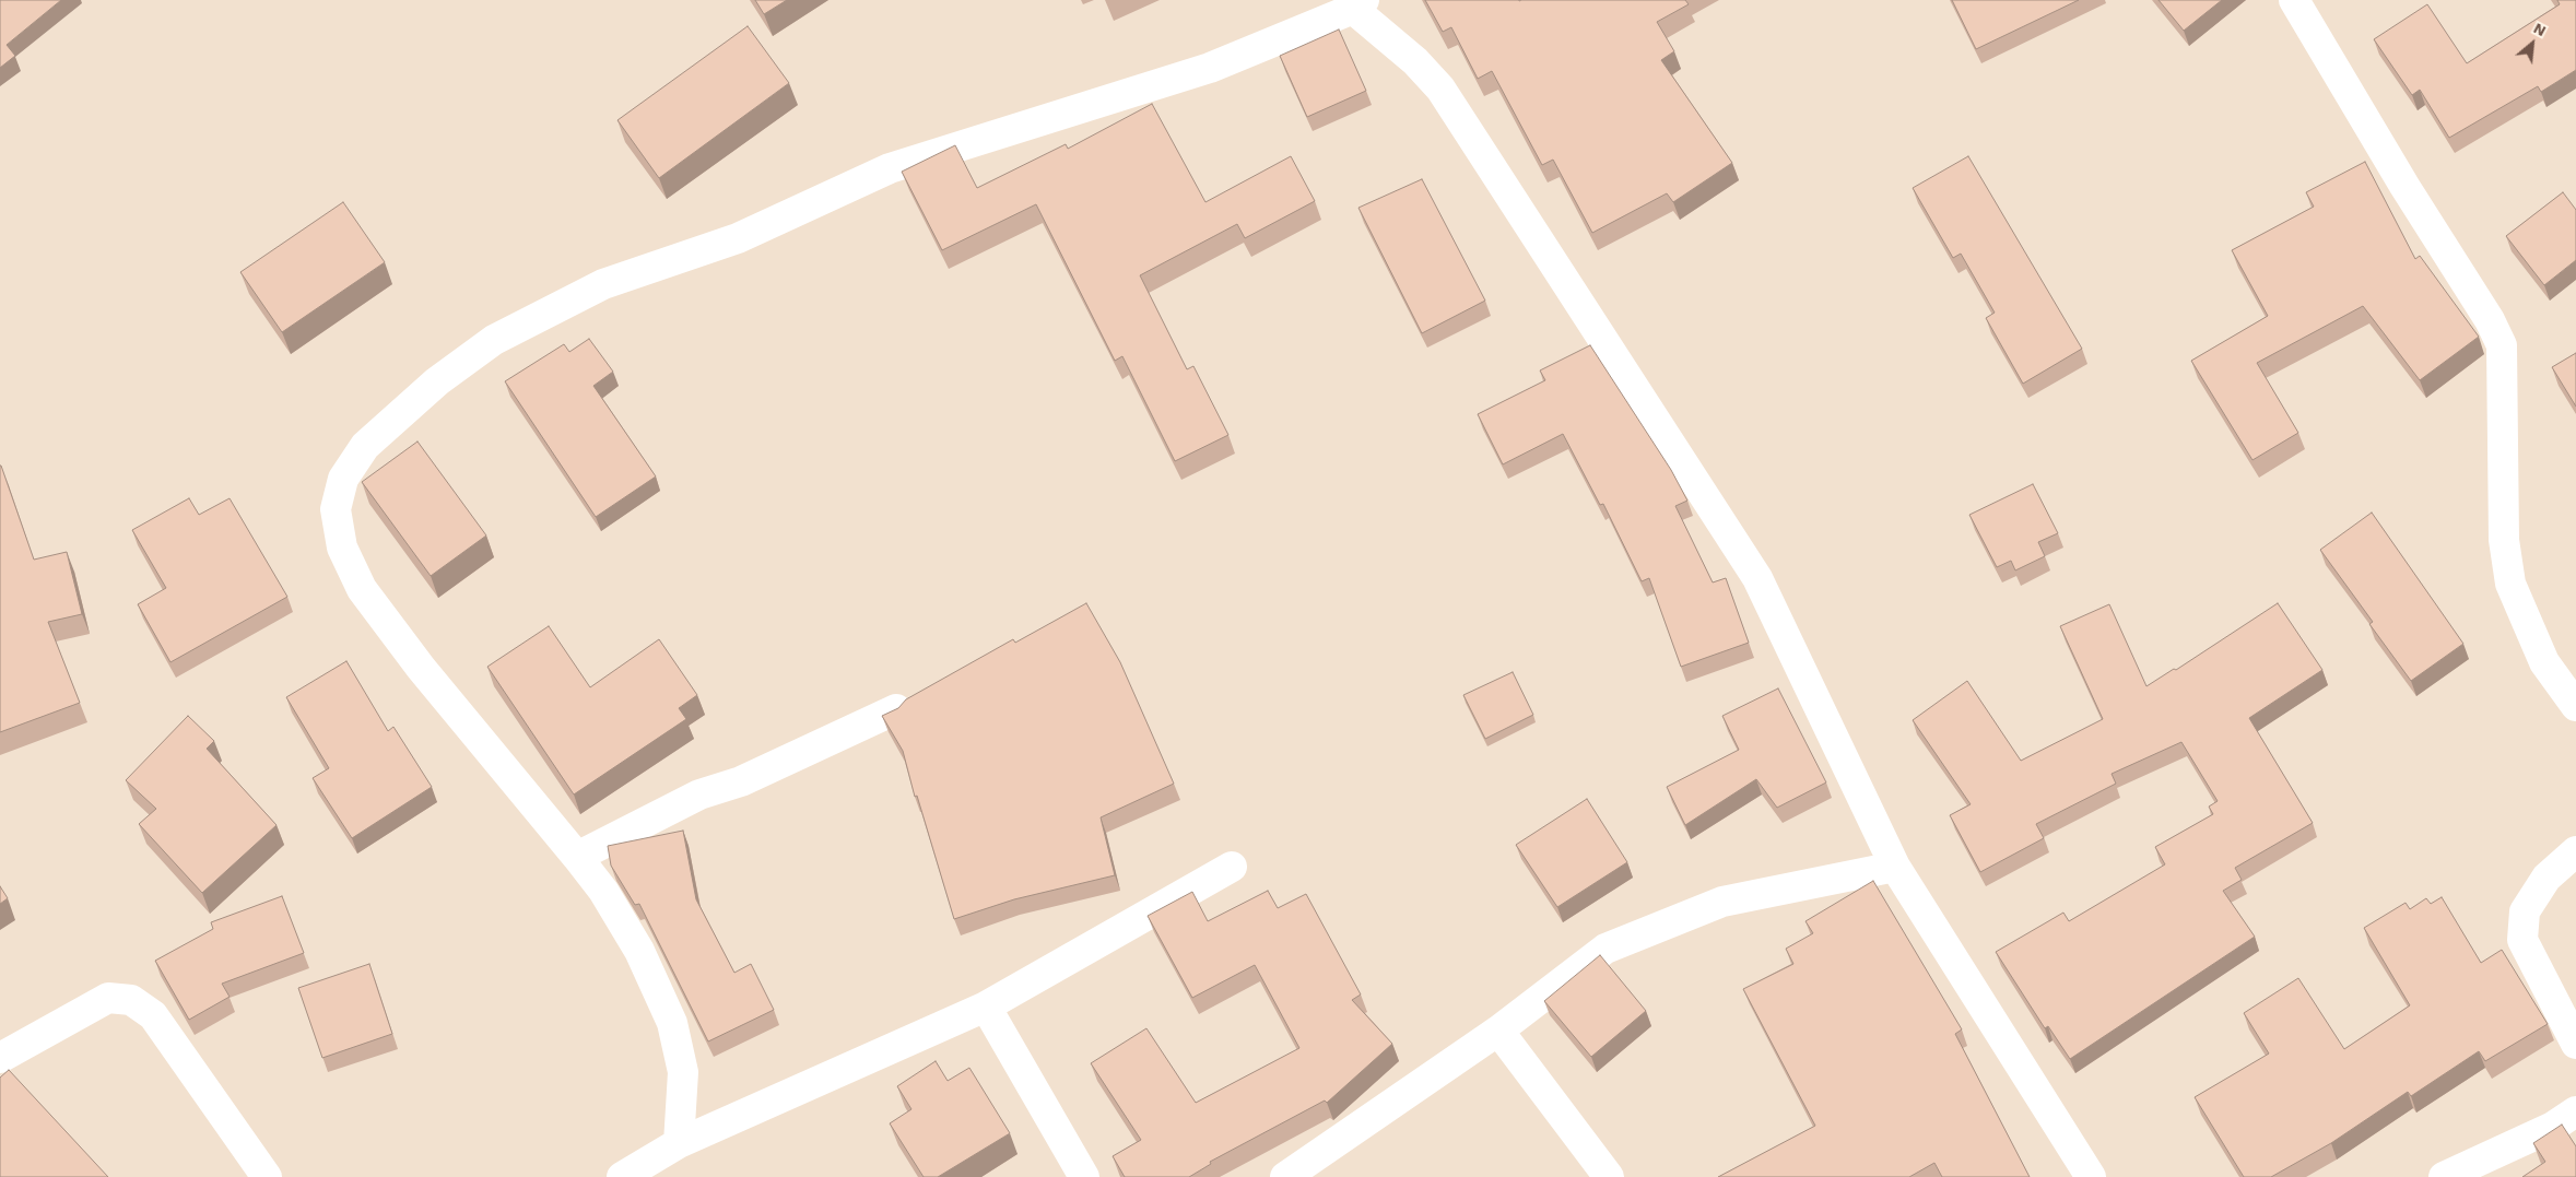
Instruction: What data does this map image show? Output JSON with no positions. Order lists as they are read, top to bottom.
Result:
{
  "north": "top right"
}
